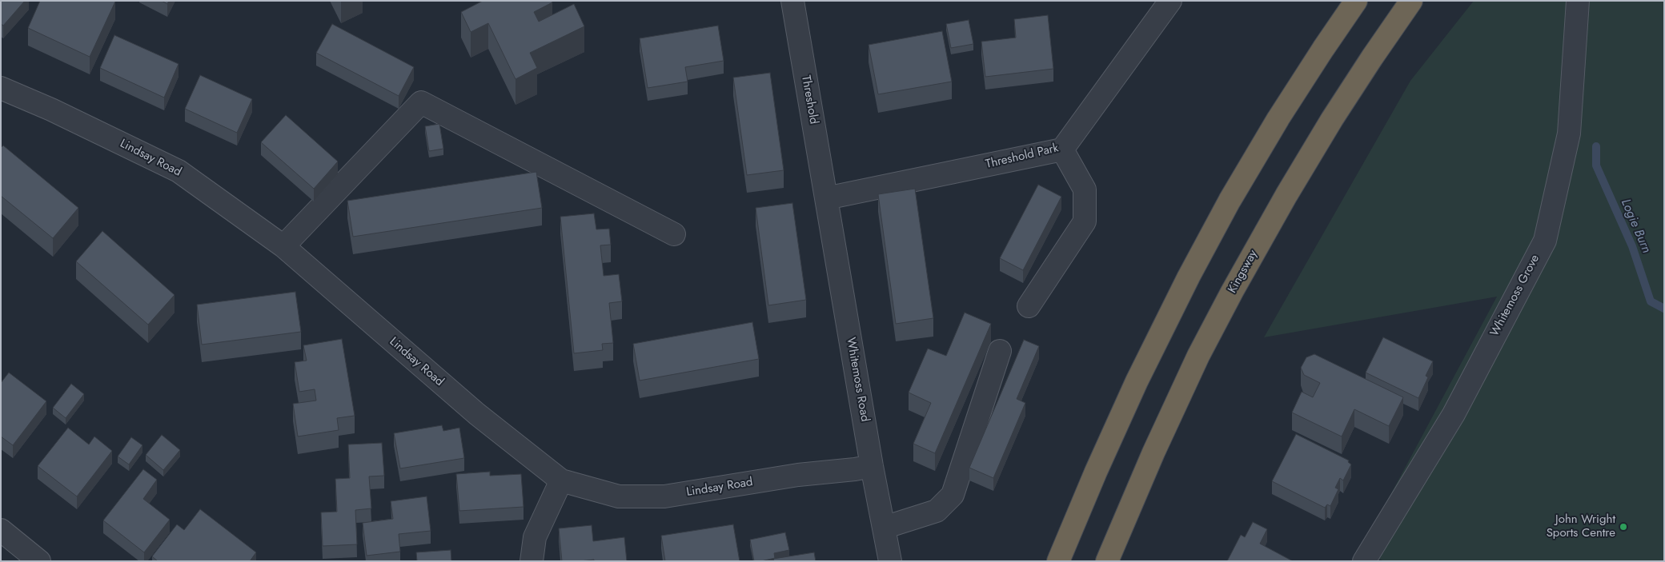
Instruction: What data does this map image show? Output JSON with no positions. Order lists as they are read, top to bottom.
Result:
{
  "streets": {
    "highway": ["Kingsway"],
    "street": [
      "Threshold",
      "Threshold Park",
      "Lindsay Road",
      "Whitemoss Grove",
      "Whitemoss Road"
    ]
  },
  "crossings": [
    ["Threshold", "Threshold Park"],
    ["Threshold", "Whitemoss Road"],
    ["Threshold Park", "Whitemoss Road"],
    ["Lindsay Road", "Whitemoss Road"]
  ],
  "water": ["Logie Burn"],
  "places": ["John Wright Sports Centre"]
}
